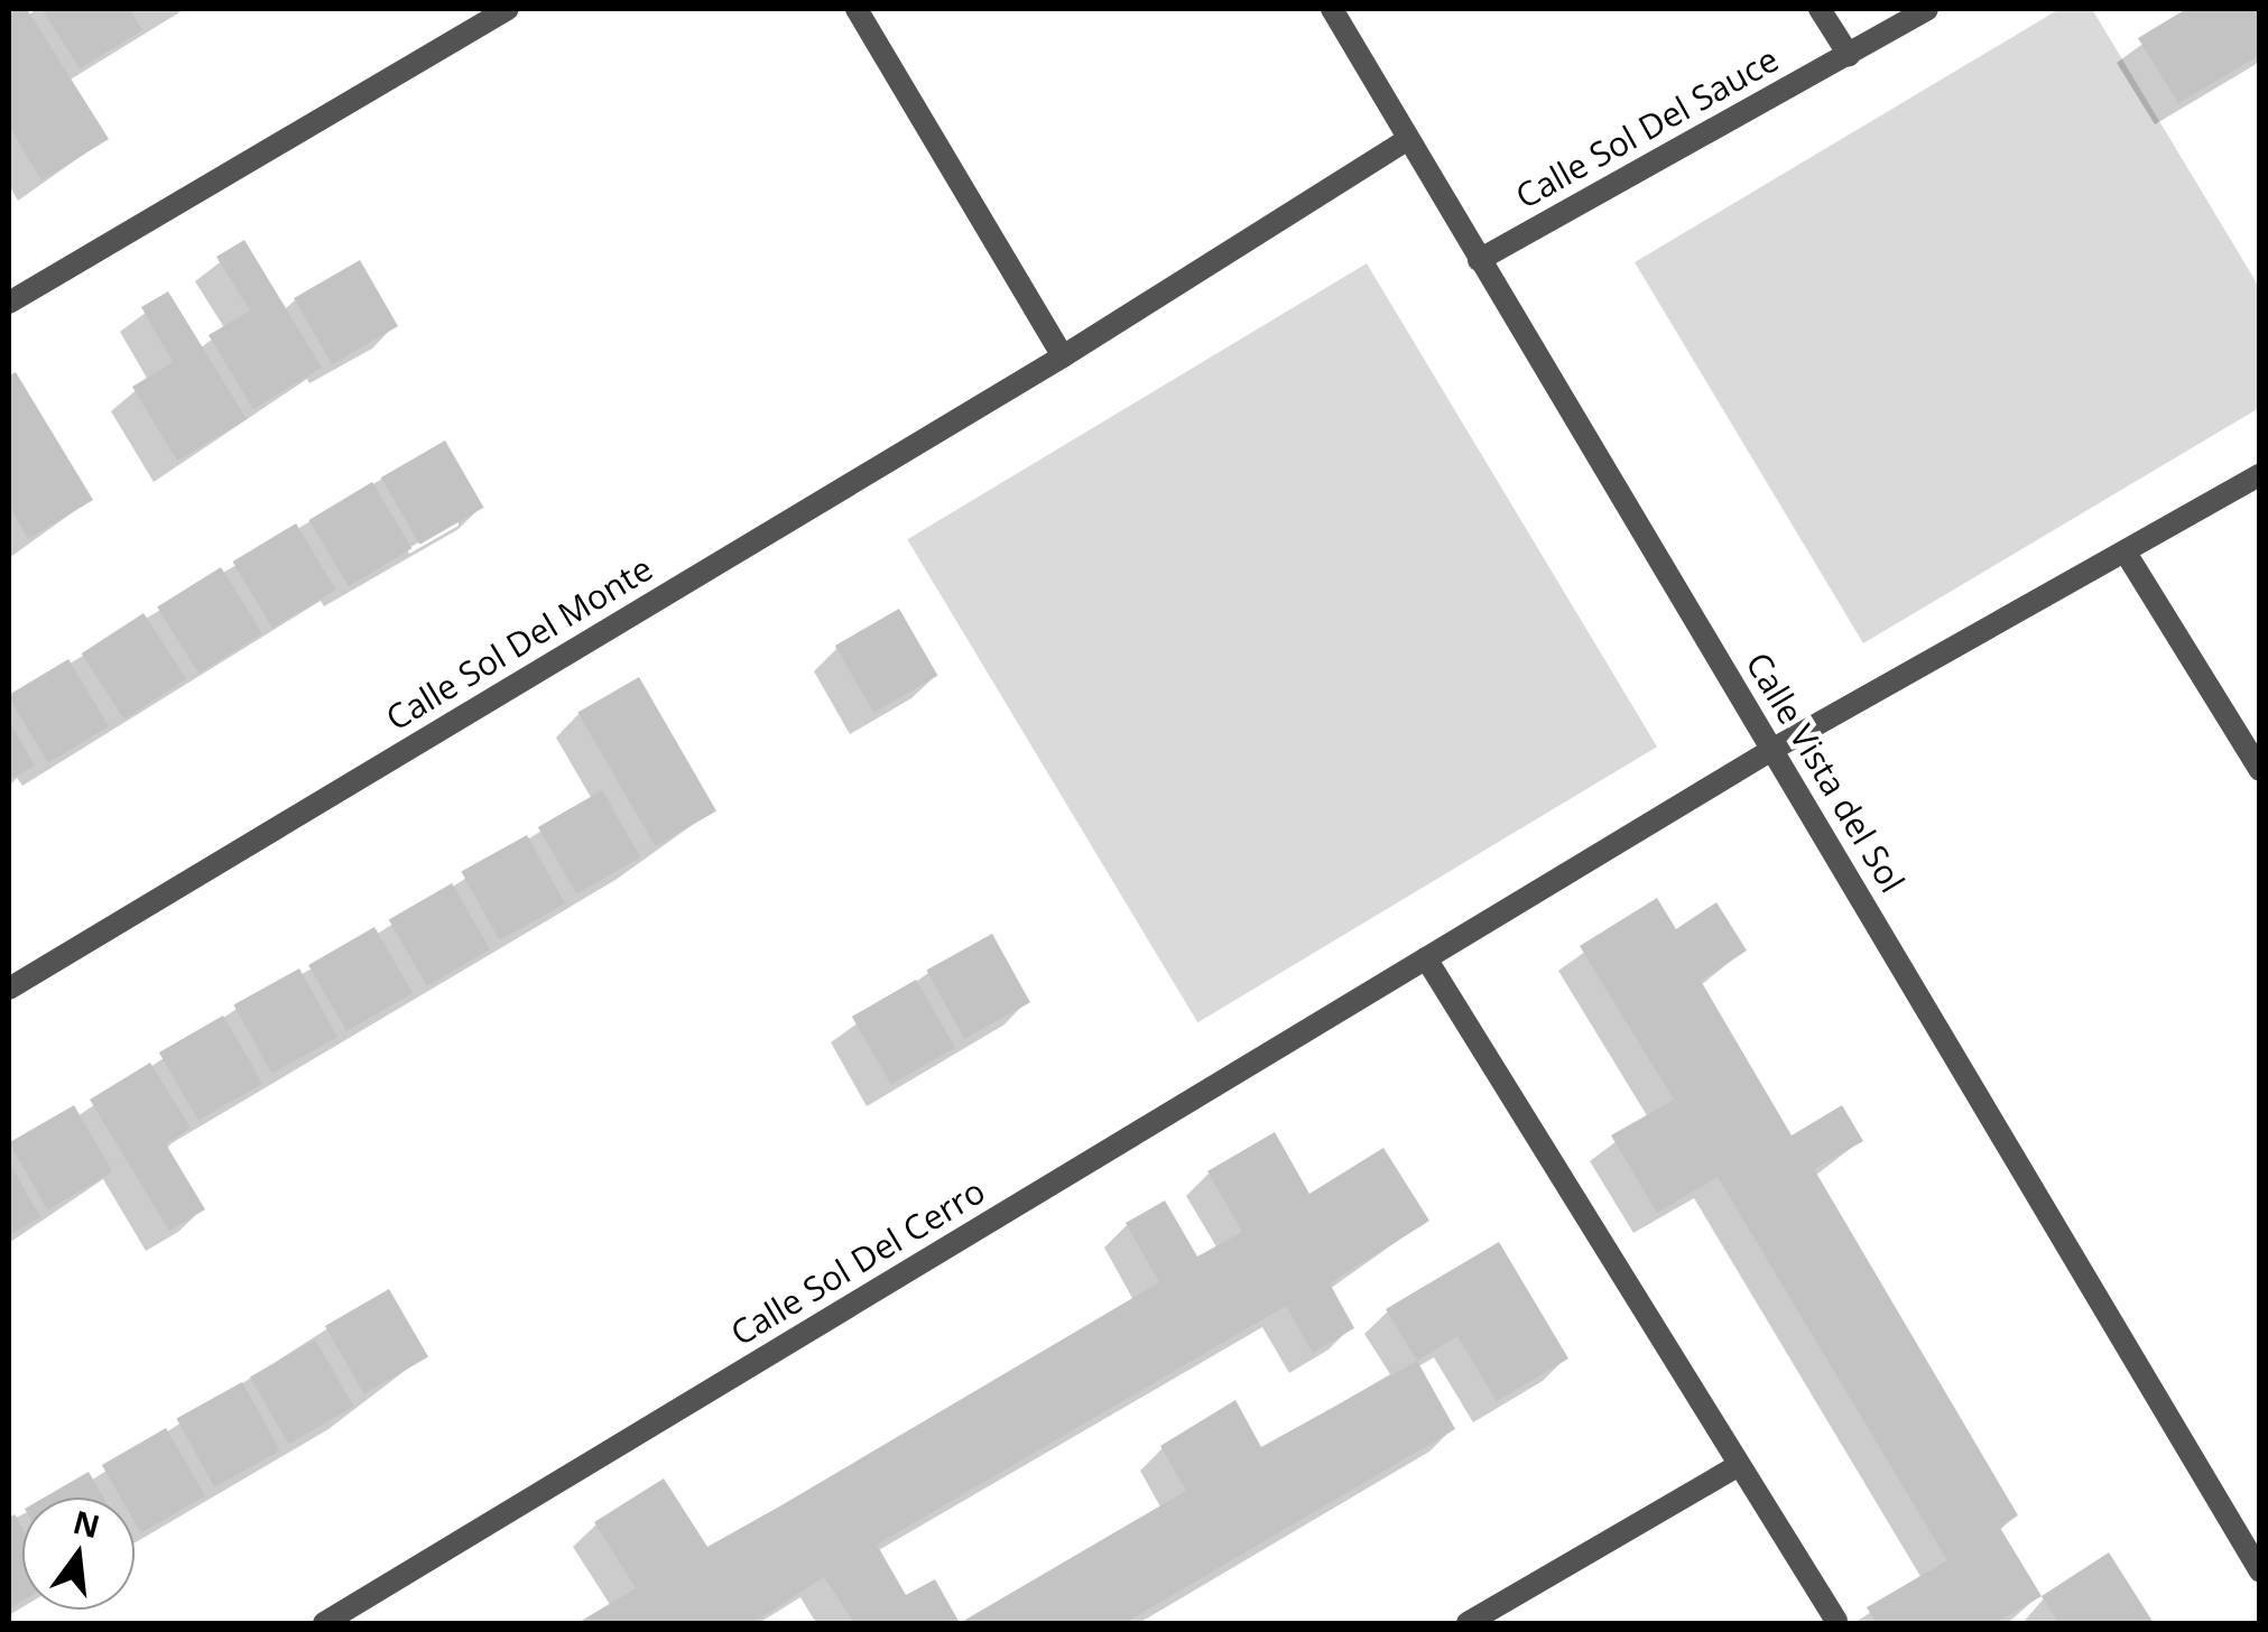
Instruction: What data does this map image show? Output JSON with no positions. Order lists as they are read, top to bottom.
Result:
{
  "streets": {
    "street": [
      "Calle Sol Del Sauce",
      "Calle Sol Del Monte",
      "Calle Vista del Sol",
      "Calle Sol Del Cerro"
    ]
  },
  "crossings": [
    ["Calle Sol Del Sauce", "Calle Vista del Sol"],
    ["Calle Sol Del Monte", "Calle Vista del Sol"],
    ["Calle Vista del Sol", "Calle Sol Del Cerro"]
  ],
  "north": "top"
}
